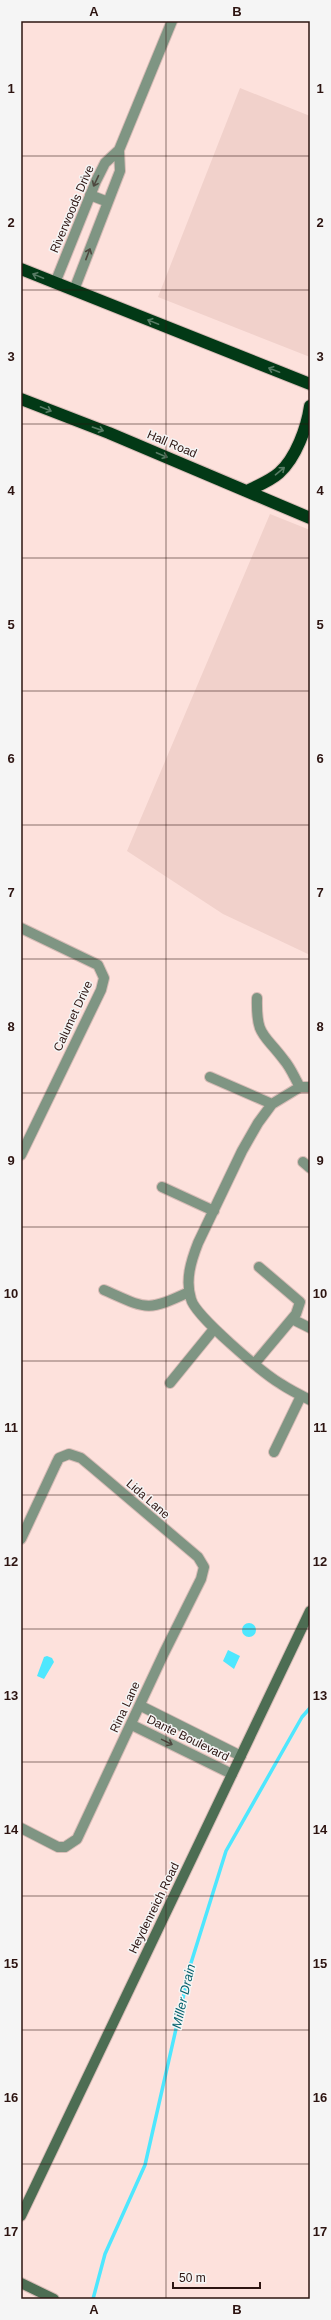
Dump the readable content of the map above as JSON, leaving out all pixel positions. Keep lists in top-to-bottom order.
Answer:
{
  "streets": {
    "highway": ["Hall Road"],
    "street": [
      "Riverwoods Drive",
      "Calumet Drive",
      "Lida Lane",
      "Rina Lane",
      "Dante Boulevard",
      "Heydenreich Road"
    ]
  },
  "crossings": [
    ["Lida Lane", "Rina Lane"],
    ["Rina Lane", "Dante Boulevard"],
    ["Dante Boulevard", "Heydenreich Road"]
  ],
  "one_way": ["Hall Road"],
  "water": ["Miller Drain"],
  "scale_bar": "50 m",
  "grid": {
    "columns": ["A", "B"],
    "rows": [
      "1",
      "2",
      "3",
      "4",
      "5",
      "6",
      "7",
      "8",
      "9",
      "10",
      "11",
      "12",
      "13",
      "14",
      "15",
      "16",
      "17"
    ]
  }
}
